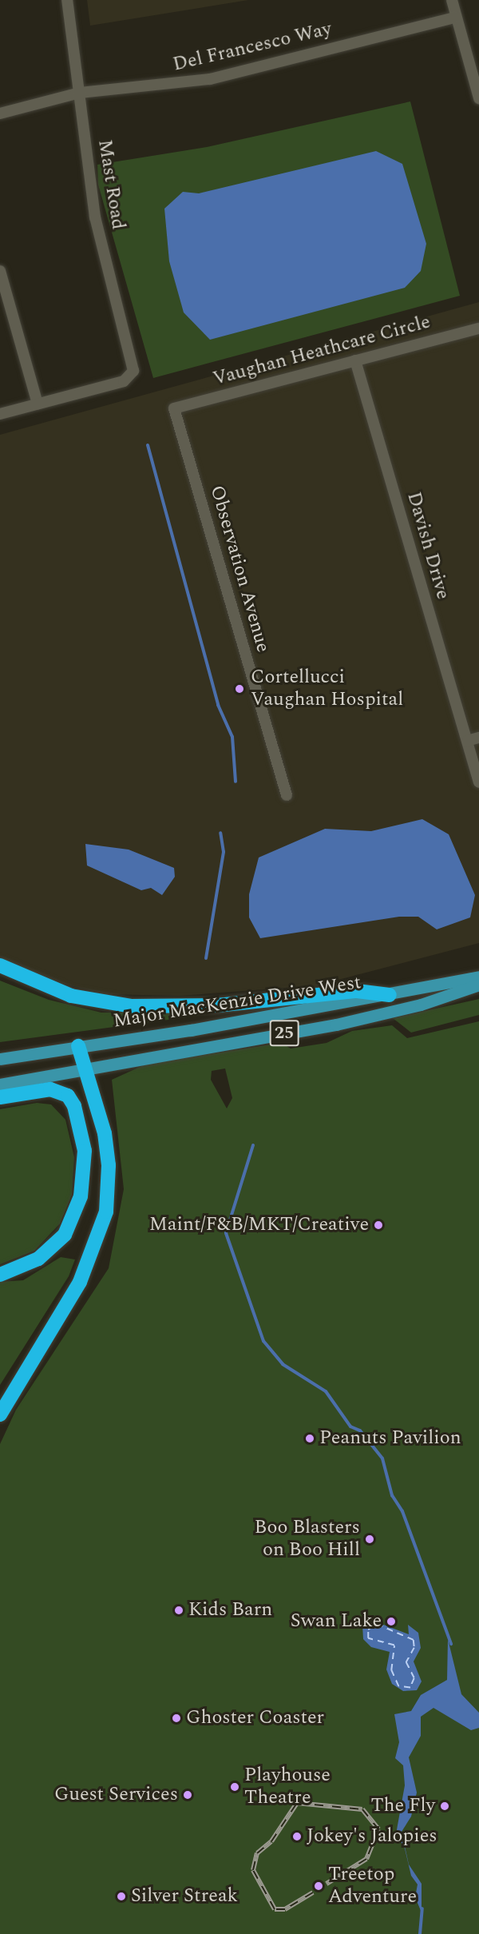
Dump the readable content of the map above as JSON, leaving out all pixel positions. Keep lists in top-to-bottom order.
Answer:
{
  "streets": {
    "main road": ["Major MacKenzie Drive West", "25"],
    "street": [
      "Del Francesco Way",
      "Mast Road",
      "Vaughan Heathcare Circle",
      "Davish Drive",
      "Observation Avenue"
    ]
  },
  "crossings": [
    ["Del Francesco Way", "Mast Road"],
    ["Vaughan Heathcare Circle", "Davish Drive"],
    ["Vaughan Heathcare Circle", "Observation Avenue"]
  ],
  "places": [
    "Cortellucci Vaughan Hospital",
    "Maint/F&B/MKT/Creative",
    "Peanuts Pavilion",
    "Boo Blasters on Boo Hill",
    "Kids Barn",
    "Swan Lake",
    "Ghoster Coaster",
    "Playhouse Theatre",
    "Guest Services",
    "The Fly",
    "Jokey's Jalopies",
    "Treetop Adventure",
    "Silver Streak"
  ]
}
